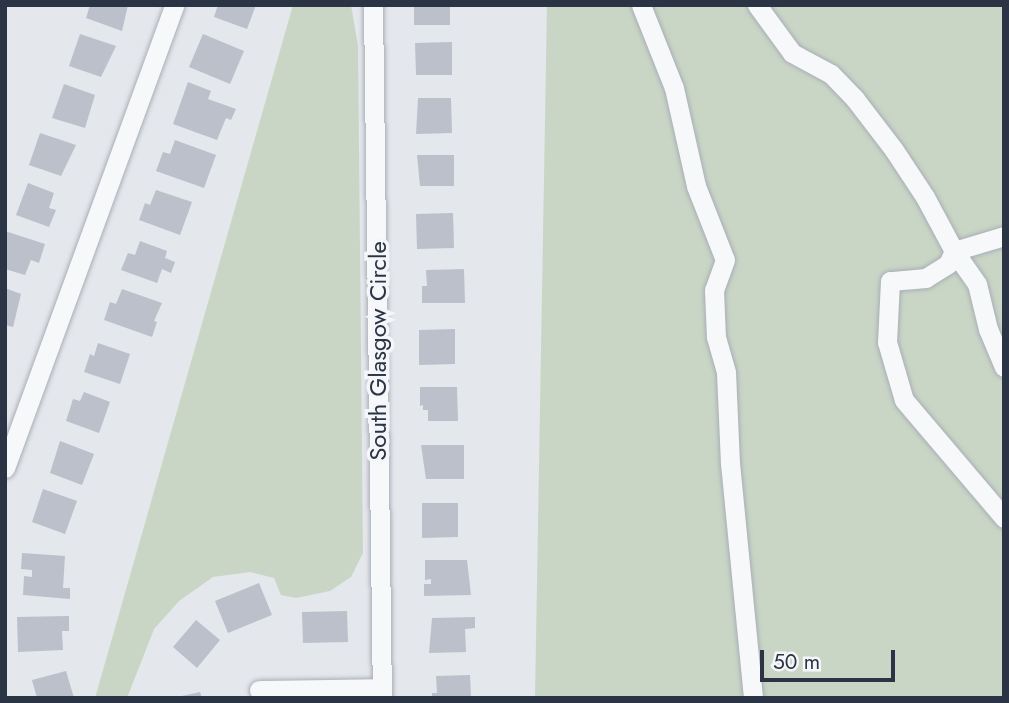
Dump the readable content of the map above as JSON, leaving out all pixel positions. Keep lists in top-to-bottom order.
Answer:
{
  "streets": {
    "street": ["South Glasgow Circle"]
  },
  "scale_bar": "50 m"
}
